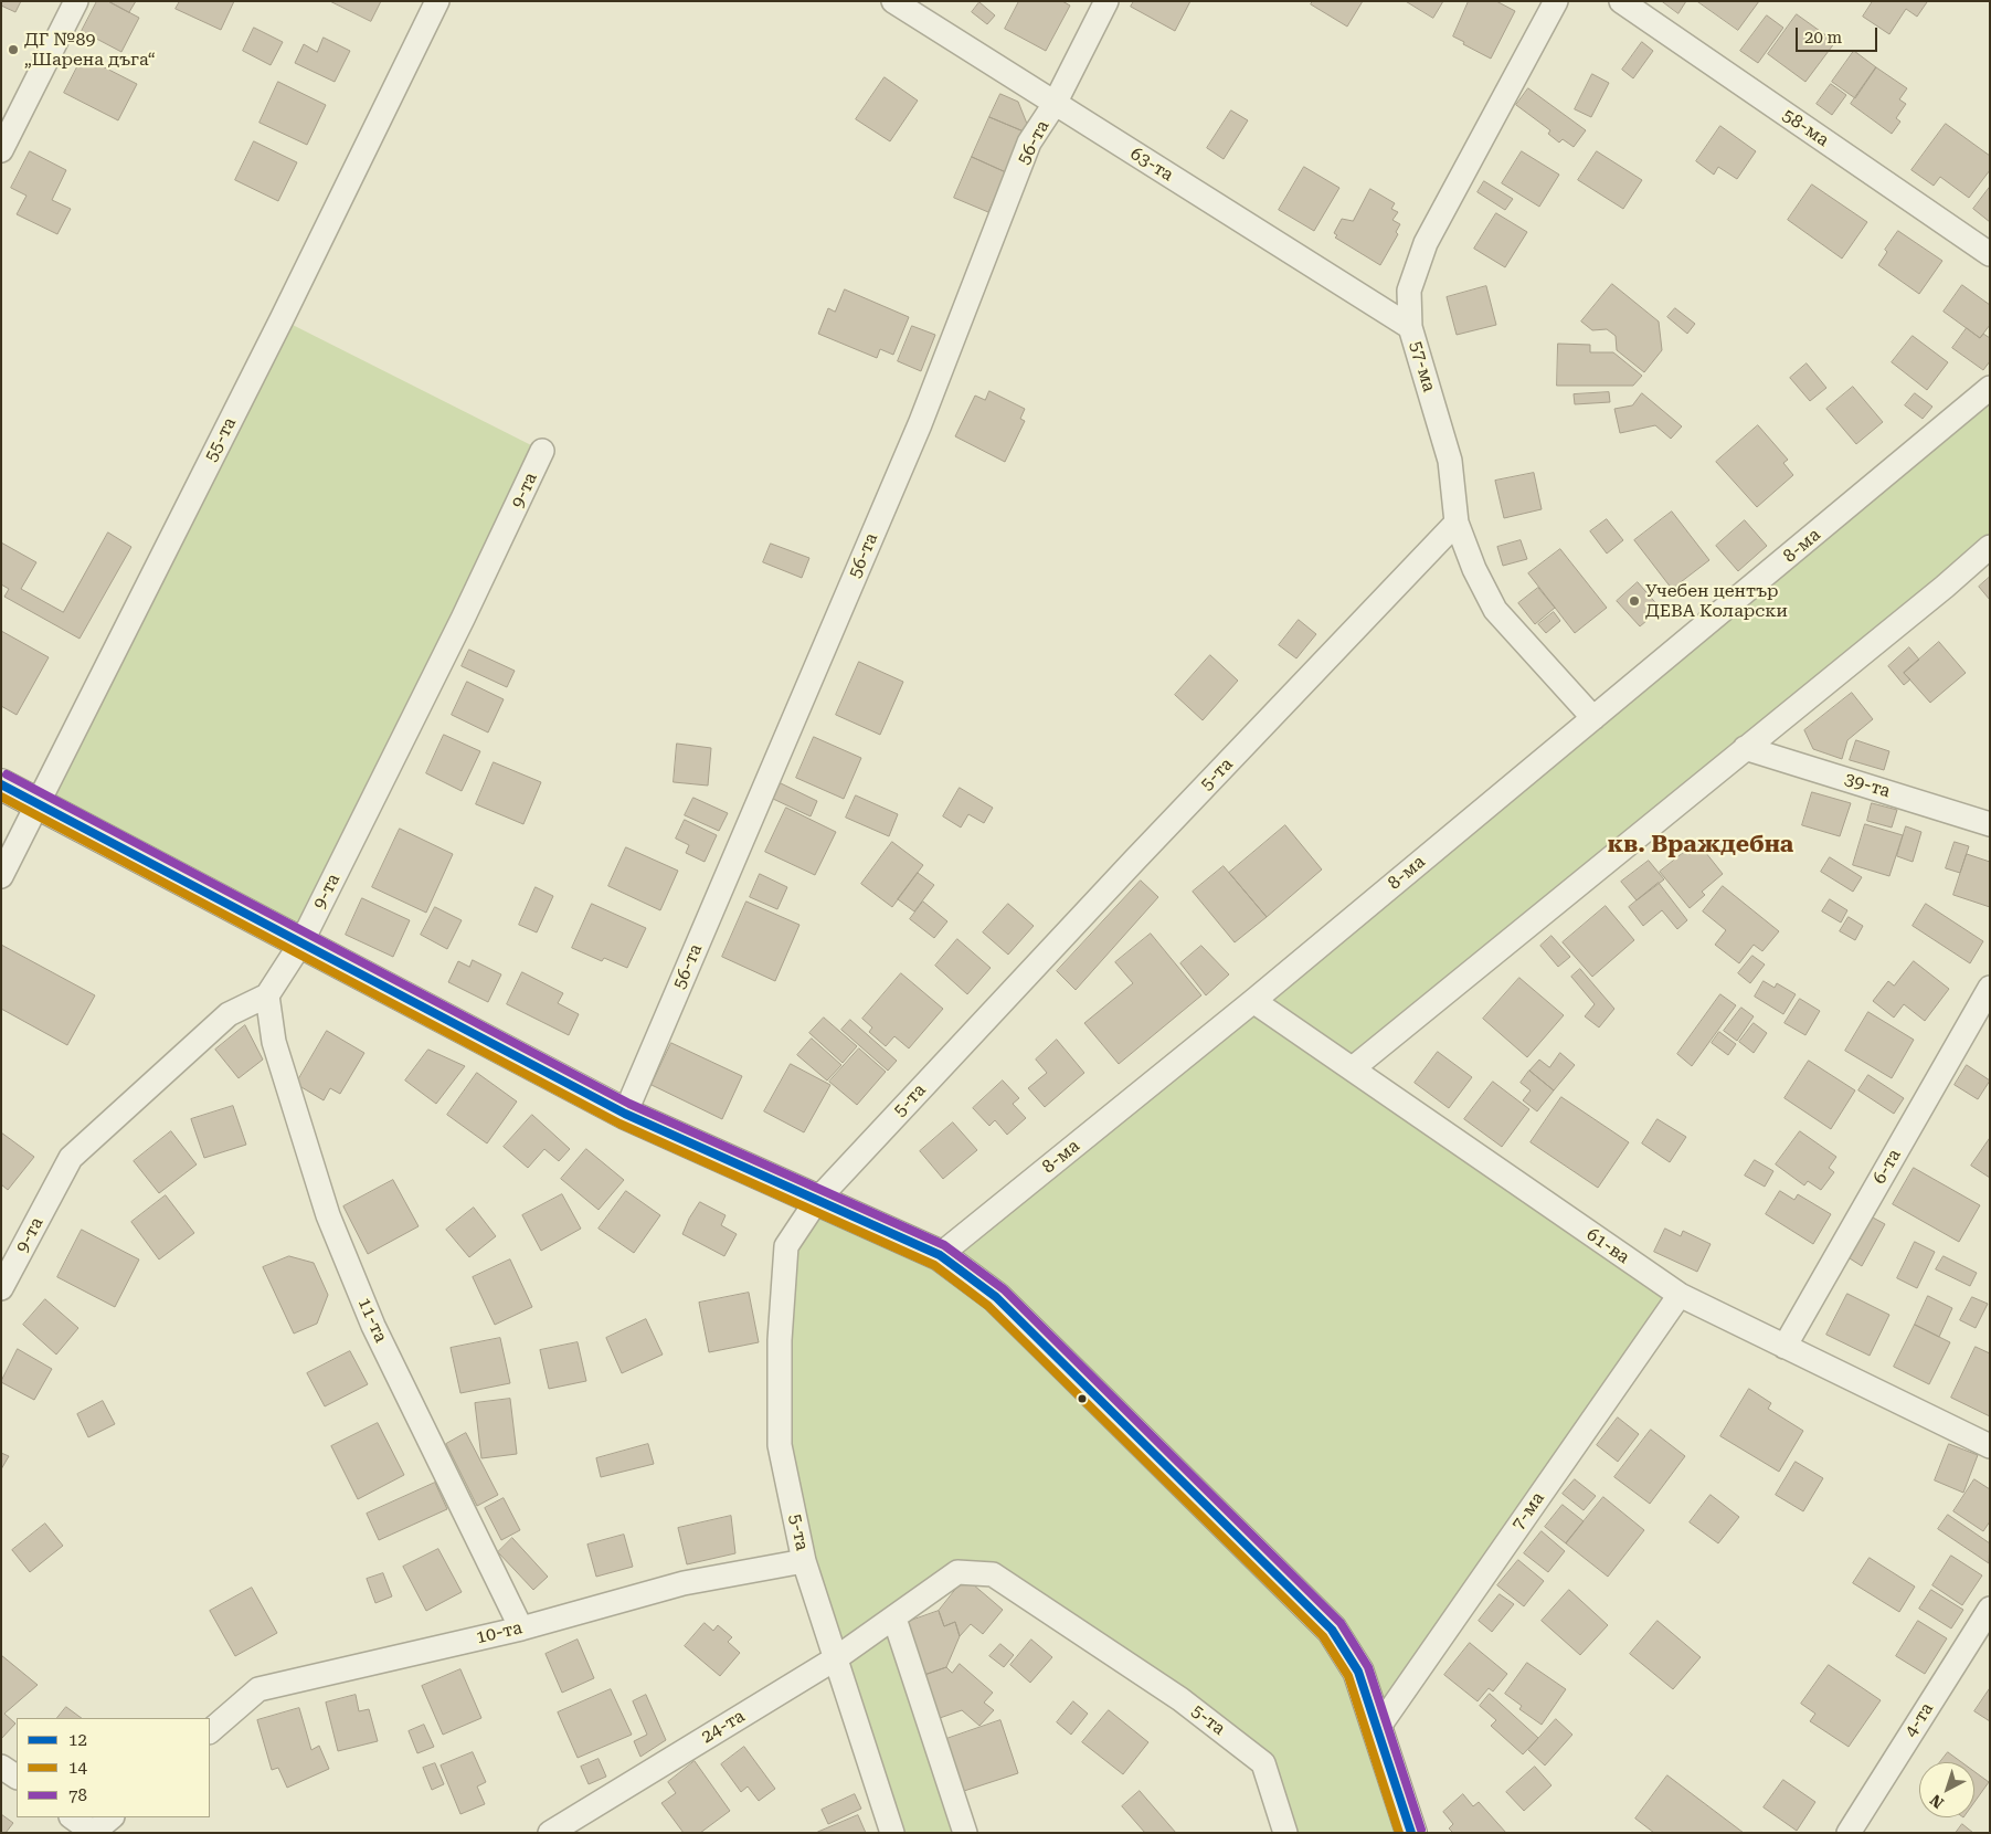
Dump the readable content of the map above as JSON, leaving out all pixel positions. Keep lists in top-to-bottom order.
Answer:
{
  "streets": {
    "street": [
      "58-ма",
      "56-та",
      "63-та",
      "57-ма",
      "55-та",
      "9-та",
      "8-ма",
      "5-та",
      "39-та",
      "6-та",
      "61-ва",
      "11-та",
      "7-ма",
      "10-та",
      "4-та",
      "24-та"
    ]
  },
  "crossings": [
    ["56-та", "63-та"],
    ["63-та", "57-ма"],
    ["57-ма", "8-ма"],
    ["57-ма", "5-та"],
    ["9-та", "11-та"],
    ["8-ма", "61-ва"],
    ["5-та", "10-та"],
    ["5-та", "24-та"],
    ["6-та", "61-ва"],
    ["61-ва", "7-ма"],
    ["11-та", "10-та"]
  ],
  "districts": ["кв. Враждебна"],
  "places": ["ДГ №89 „Шарена дъга“", "Учебен център ДЕВА Коларски"],
  "lines": ["transit line 78", "transit line 12", "transit line 14"],
  "legend": ["12", "14", "78"],
  "scale_bar": "20 m",
  "north": "bottom left"
}
